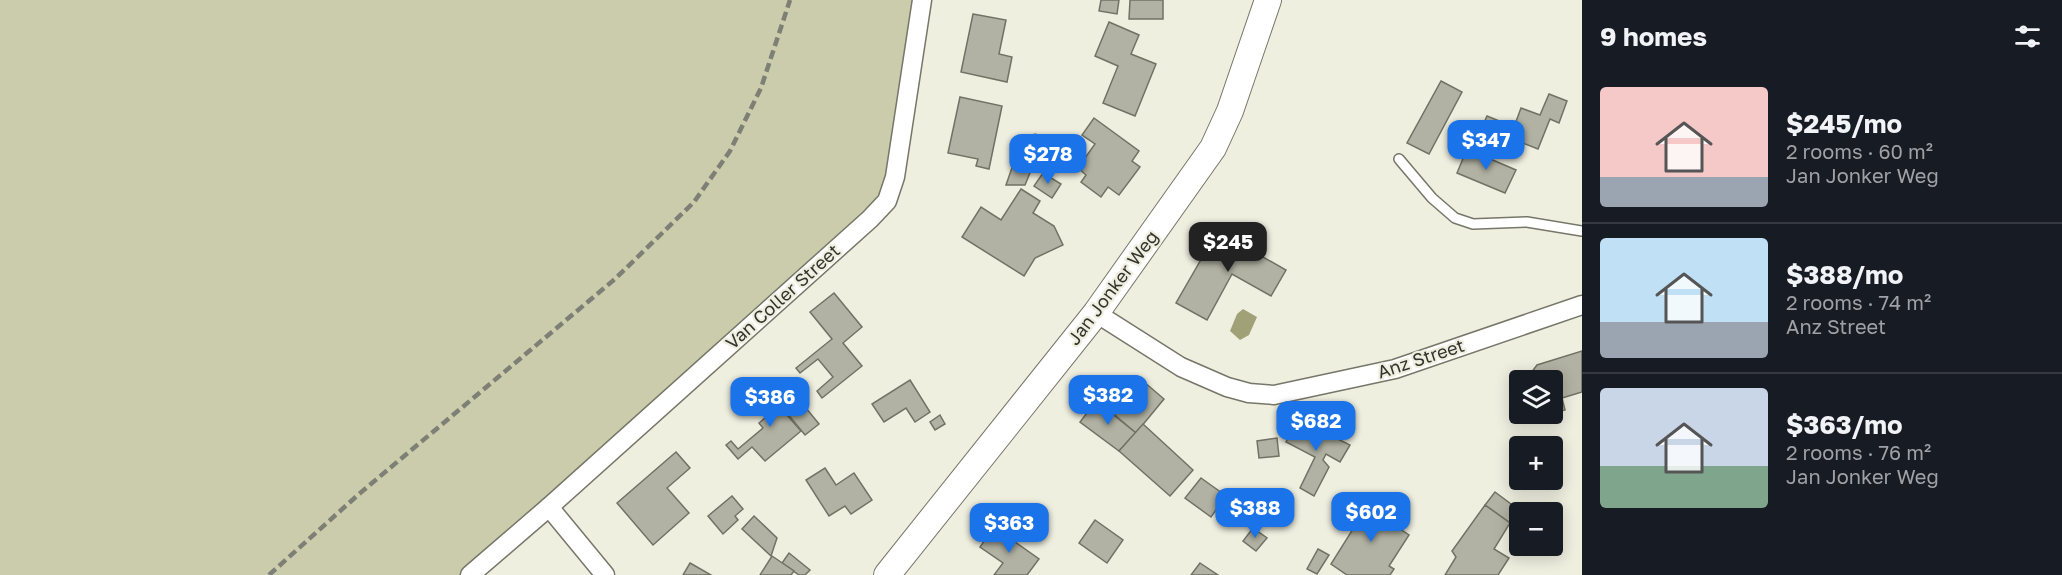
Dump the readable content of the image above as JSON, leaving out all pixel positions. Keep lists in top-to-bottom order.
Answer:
{
  "streets": {
    "main road": ["Jan Jonker Weg"],
    "street": ["Van Coller Street", "Anz Street"]
  },
  "crossings": [
    ["Jan Jonker Weg", "Anz Street"]
  ],
  "page": {
    "heading": "9 homes",
    "list": [
      {
        "name": "$245/mo",
        "note": "2 rooms · 60 m² · Jan Jonker Weg"
      },
      {
        "name": "$388/mo",
        "note": "2 rooms · 74 m² · Anz Street"
      },
      {
        "name": "$363/mo",
        "note": "2 rooms · 76 m² · Jan Jonker Weg"
      }
    ],
    "price": [
      "$347",
      "$278",
      "$245",
      "$382",
      "$386",
      "$682",
      "$388",
      "$602",
      "$363"
    ],
    "map_buttons": ["+", "−"]
  }
}
